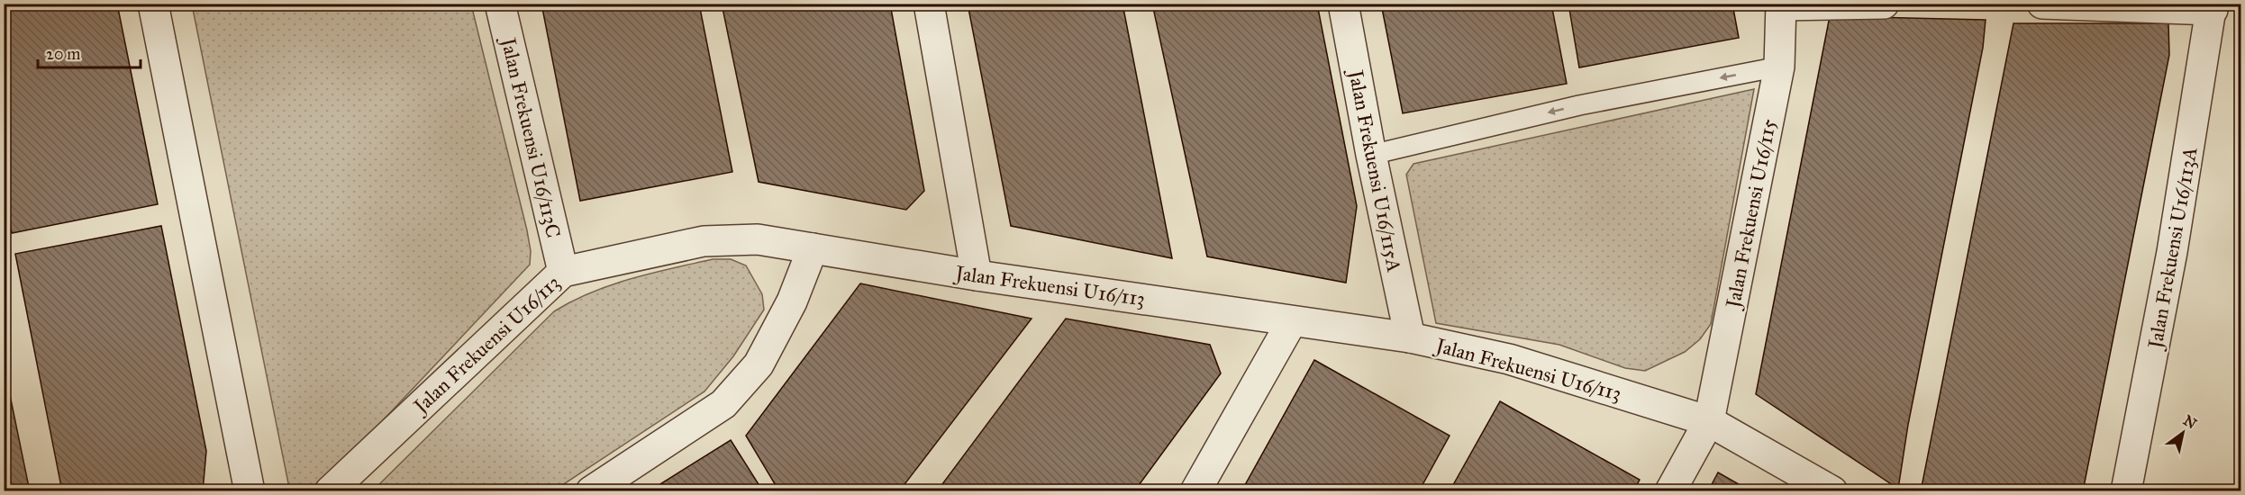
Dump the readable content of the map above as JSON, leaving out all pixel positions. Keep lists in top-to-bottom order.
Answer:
{
  "streets": {
    "street": [
      "Jalan Frekuensi U16/113C",
      "Jalan Frekuensi U16/115A",
      "Jalan Frekuensi U16/115",
      "Jalan Frekuensi U16/113A",
      "Jalan Frekuensi U16/113"
    ]
  },
  "crossings": [
    ["Jalan Frekuensi U16/113C", "Jalan Frekuensi U16/113"],
    ["Jalan Frekuensi U16/115A", "Jalan Frekuensi U16/113"],
    ["Jalan Frekuensi U16/115", "Jalan Frekuensi U16/113"]
  ],
  "scale_bar": "20 m",
  "north": "top right"
}
